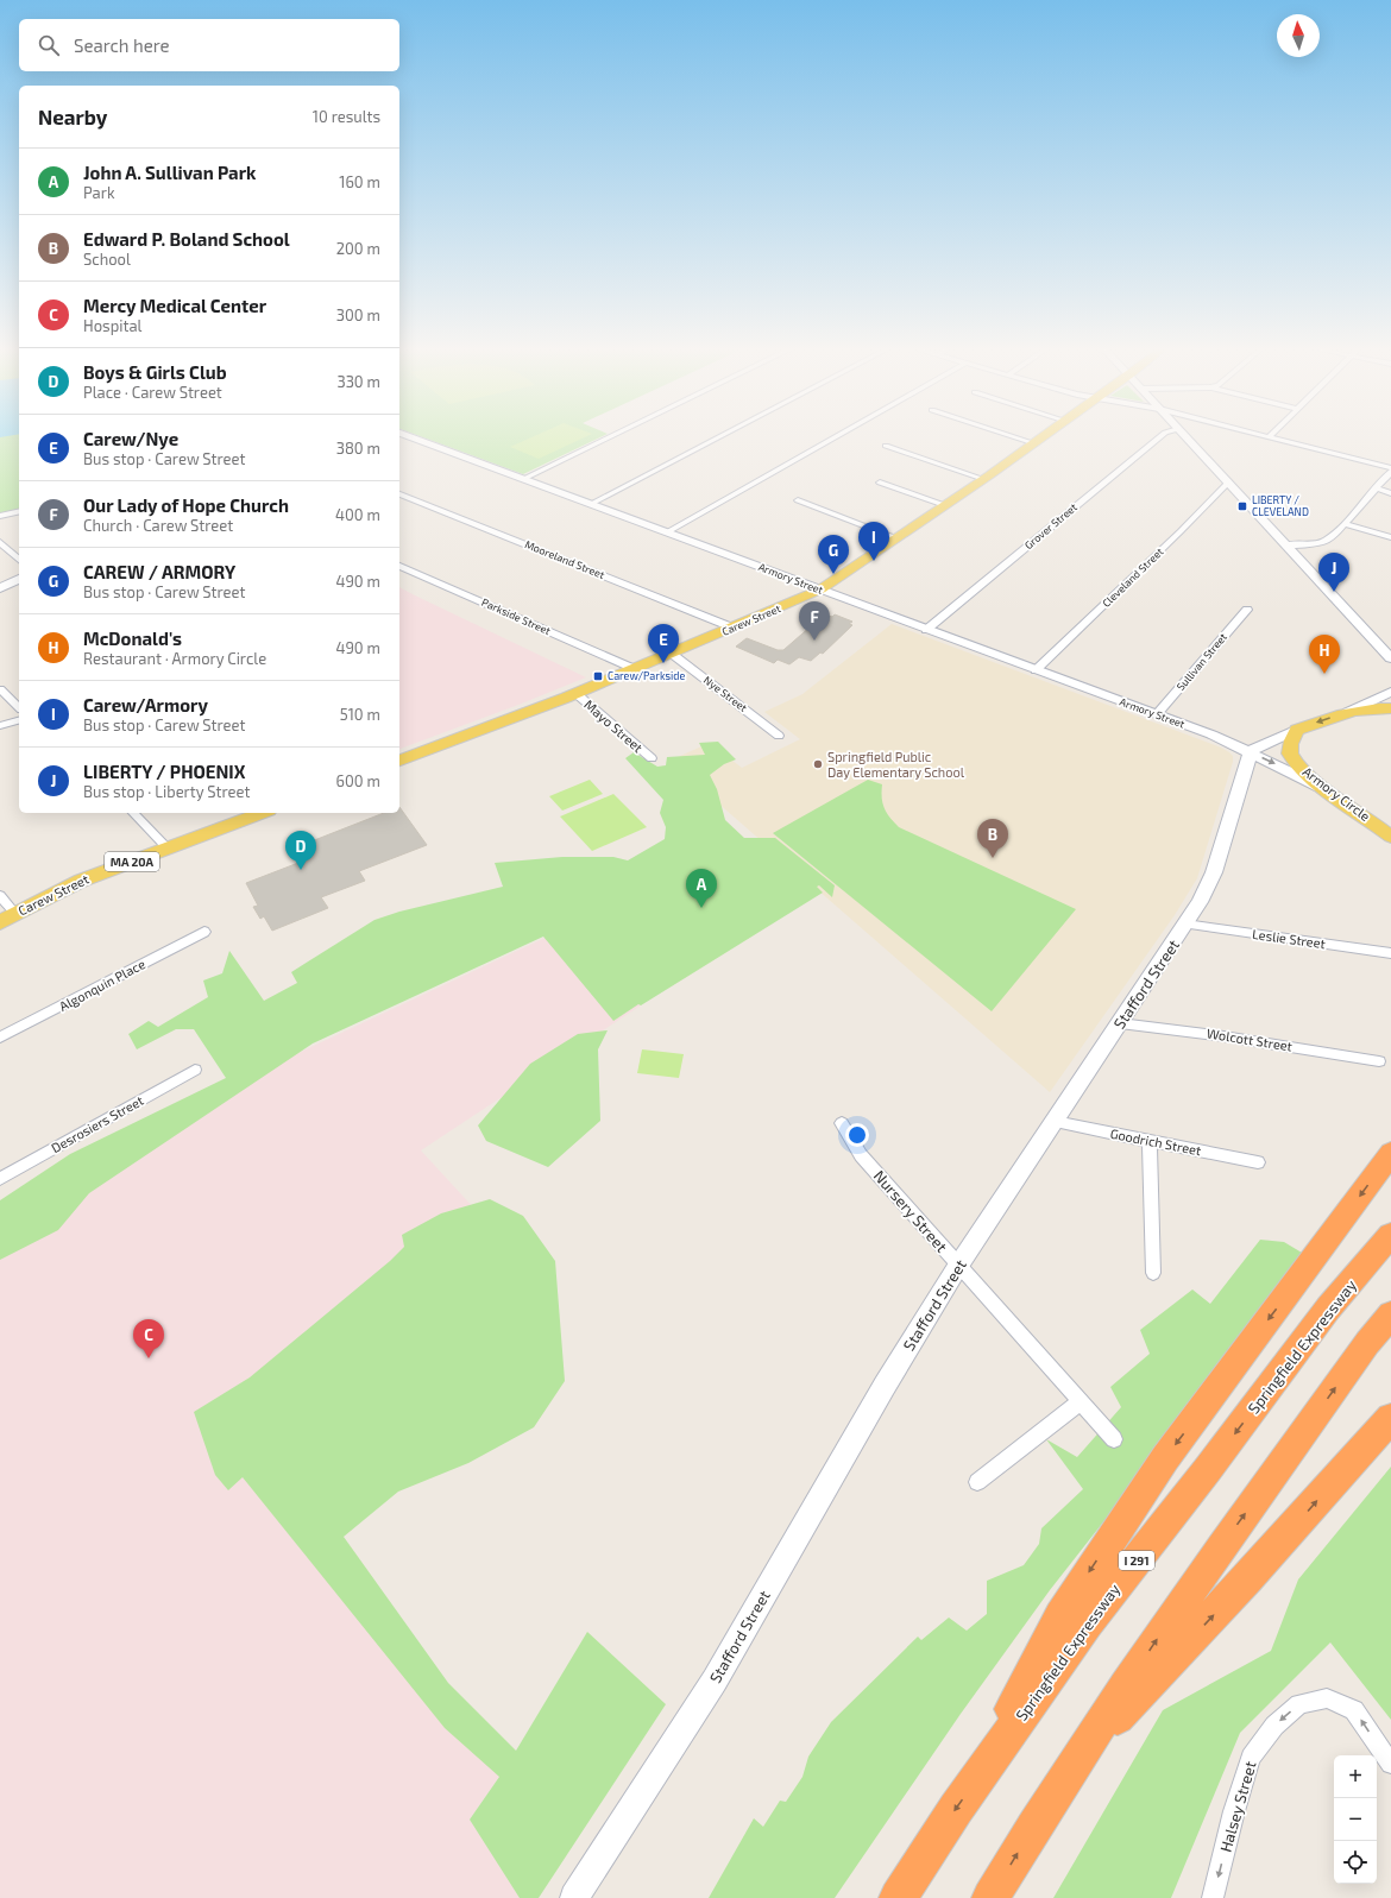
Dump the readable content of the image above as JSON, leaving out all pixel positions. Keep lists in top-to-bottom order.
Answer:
{
  "streets": {
    "highway": ["Springfield Expressway", "I 291"],
    "main road": [
      "Armory Street",
      "Carew Street",
      "Armory Circle",
      "MA 20A",
      "Stafford Street"
    ],
    "street": [
      "Grover Street",
      "Mooreland Street",
      "Cleveland Street",
      "Parkside Street",
      "Sullivan Street",
      "Nye Street",
      "Mayo Street",
      "Leslie Street",
      "Algonquin Place",
      "Wolcott Street",
      "Desrosiers Street",
      "Goodrich Street",
      "Nursery Street",
      "Halsey Street"
    ]
  },
  "crossings": [
    ["Grover Street", "Armory Street"],
    ["Mooreland Street", "Carew Street"],
    ["Cleveland Street", "Armory Street"],
    ["Armory Street", "Carew Street"],
    ["Armory Street", "Sullivan Street"],
    ["Armory Street", "Armory Circle"],
    ["Armory Street", "Stafford Street"],
    ["Parkside Street", "Carew Street"],
    ["Carew Street", "Nye Street"],
    ["Carew Street", "Mayo Street"],
    ["Leslie Street", "Stafford Street"],
    ["Stafford Street", "Wolcott Street"],
    ["Stafford Street", "Goodrich Street"],
    ["Stafford Street", "Nursery Street"]
  ],
  "places": {
    "transit": ["LIBERTY / CLEVELAND", "Carew/Parkside"],
    "other": ["Springfield Public Day Elementary School"]
  },
  "north": "top",
  "page": {
    "search": "Search here",
    "heading": ["Nearby", "10 results"],
    "list": [
      {
        "mark": "A",
        "name": "John A. Sullivan Park",
        "note": "Park",
        "value": "160 m"
      },
      {
        "mark": "B",
        "name": "Edward P. Boland School",
        "note": "School",
        "value": "200 m"
      },
      {
        "mark": "C",
        "name": "Mercy Medical Center",
        "note": "Hospital",
        "value": "300 m"
      },
      {
        "mark": "D",
        "name": "Boys & Girls Club",
        "note": "Place · Carew Street",
        "value": "330 m"
      },
      {
        "mark": "E",
        "name": "Carew/Nye",
        "note": "Bus stop · Carew Street",
        "value": "380 m"
      },
      {
        "mark": "F",
        "name": "Our Lady of Hope Church",
        "note": "Church · Carew Street",
        "value": "400 m"
      },
      {
        "mark": "G",
        "name": "CAREW / ARMORY",
        "note": "Bus stop · Carew Street",
        "value": "490 m"
      },
      {
        "mark": "H",
        "name": "McDonald's",
        "note": "Restaurant · Armory Circle",
        "value": "490 m"
      },
      {
        "mark": "I",
        "name": "Carew/Armory",
        "note": "Bus stop · Carew Street",
        "value": "510 m"
      },
      {
        "mark": "J",
        "name": "LIBERTY / PHOENIX",
        "note": "Bus stop · Liberty Street",
        "value": "600 m"
      }
    ],
    "pins": [
      "I",
      "G",
      "J",
      "F",
      "E",
      "H",
      "B",
      "D",
      "A",
      "C"
    ],
    "map_buttons": ["+", "−"]
  }
}
